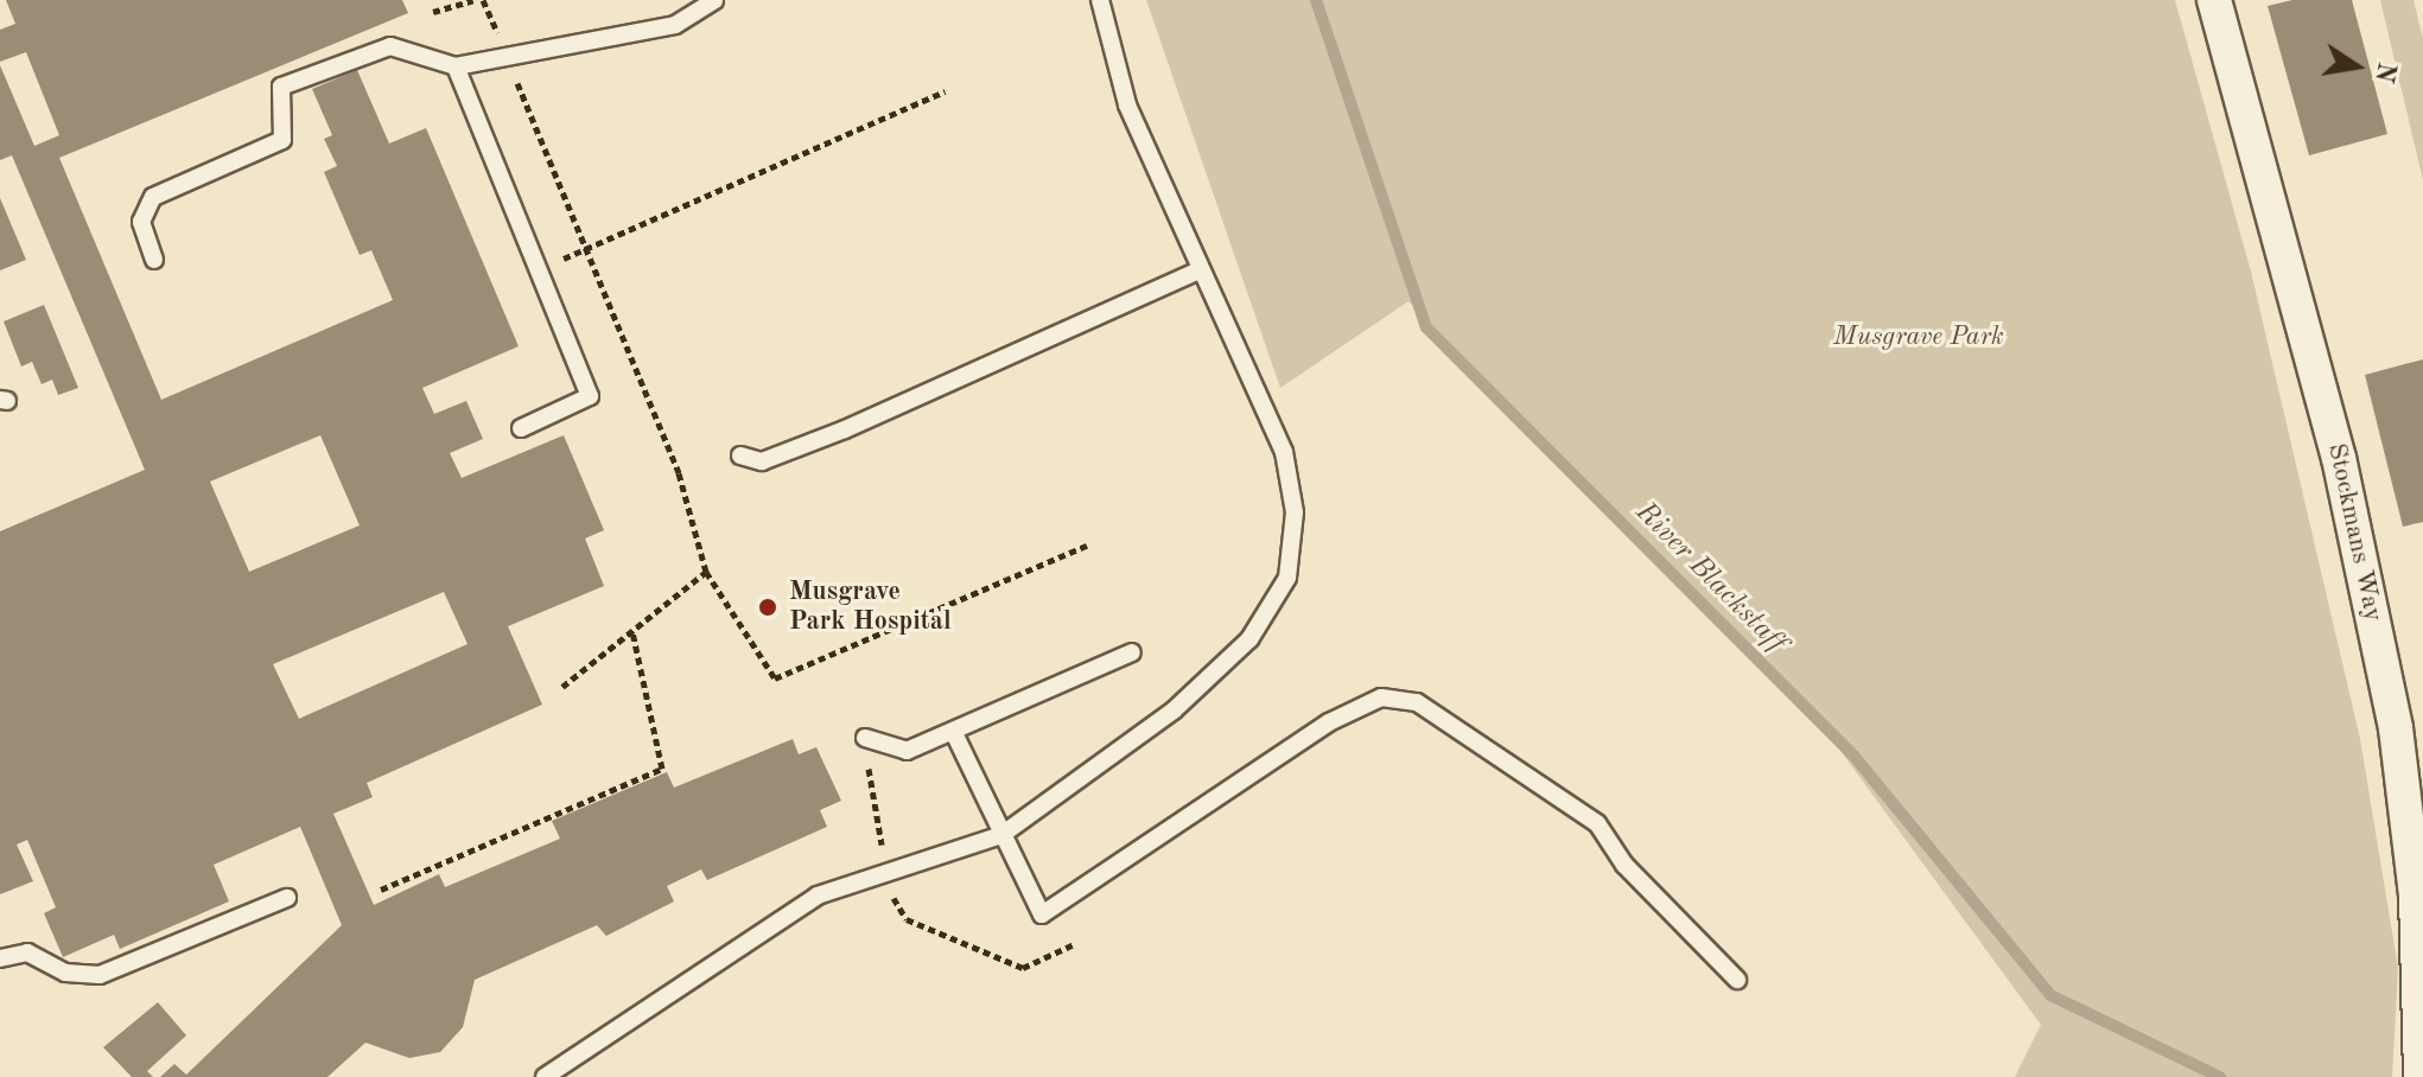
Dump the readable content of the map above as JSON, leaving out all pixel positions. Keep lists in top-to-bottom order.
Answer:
{
  "streets": {
    "street": ["Stockmans Way"]
  },
  "water": ["River Blackstaff"],
  "parks": ["Musgrave Park"],
  "places": ["Musgrave Park Hospital"],
  "north": "right"
}
